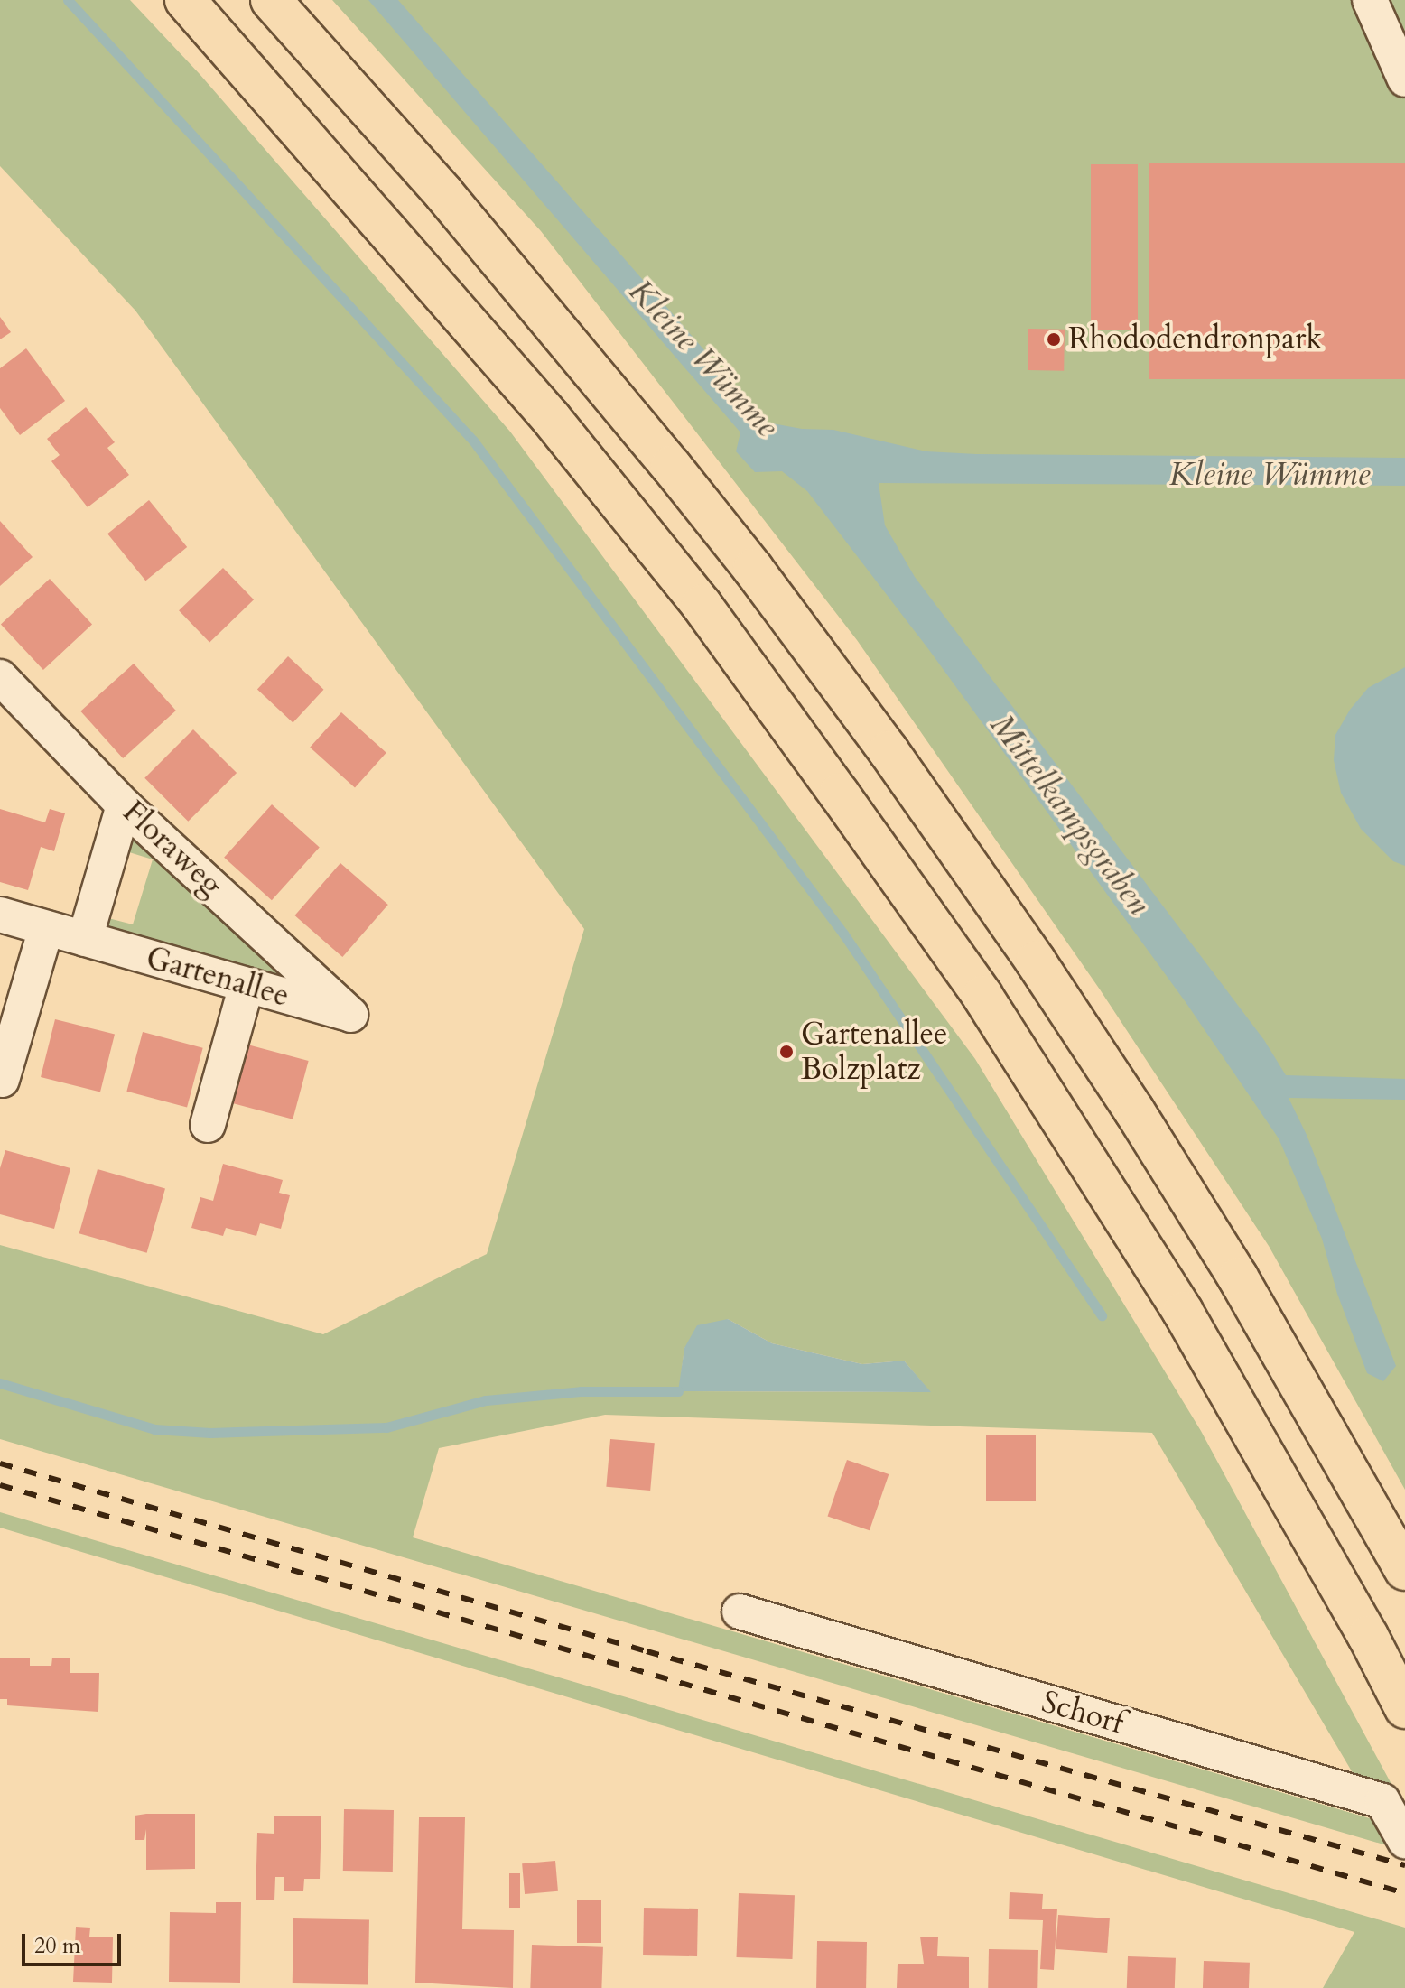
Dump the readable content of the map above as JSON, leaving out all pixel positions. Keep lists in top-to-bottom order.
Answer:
{
  "streets": {
    "street": ["Floraweg", "Gartenallee", "Schorf"]
  },
  "crossings": [
    ["Floraweg", "Gartenallee"]
  ],
  "water": ["Kleine Wümme", "Mittelkampsgraben"],
  "places": ["Rhododendronpark", "Gartenallee Bolzplatz"],
  "scale_bar": "20 m"
}
